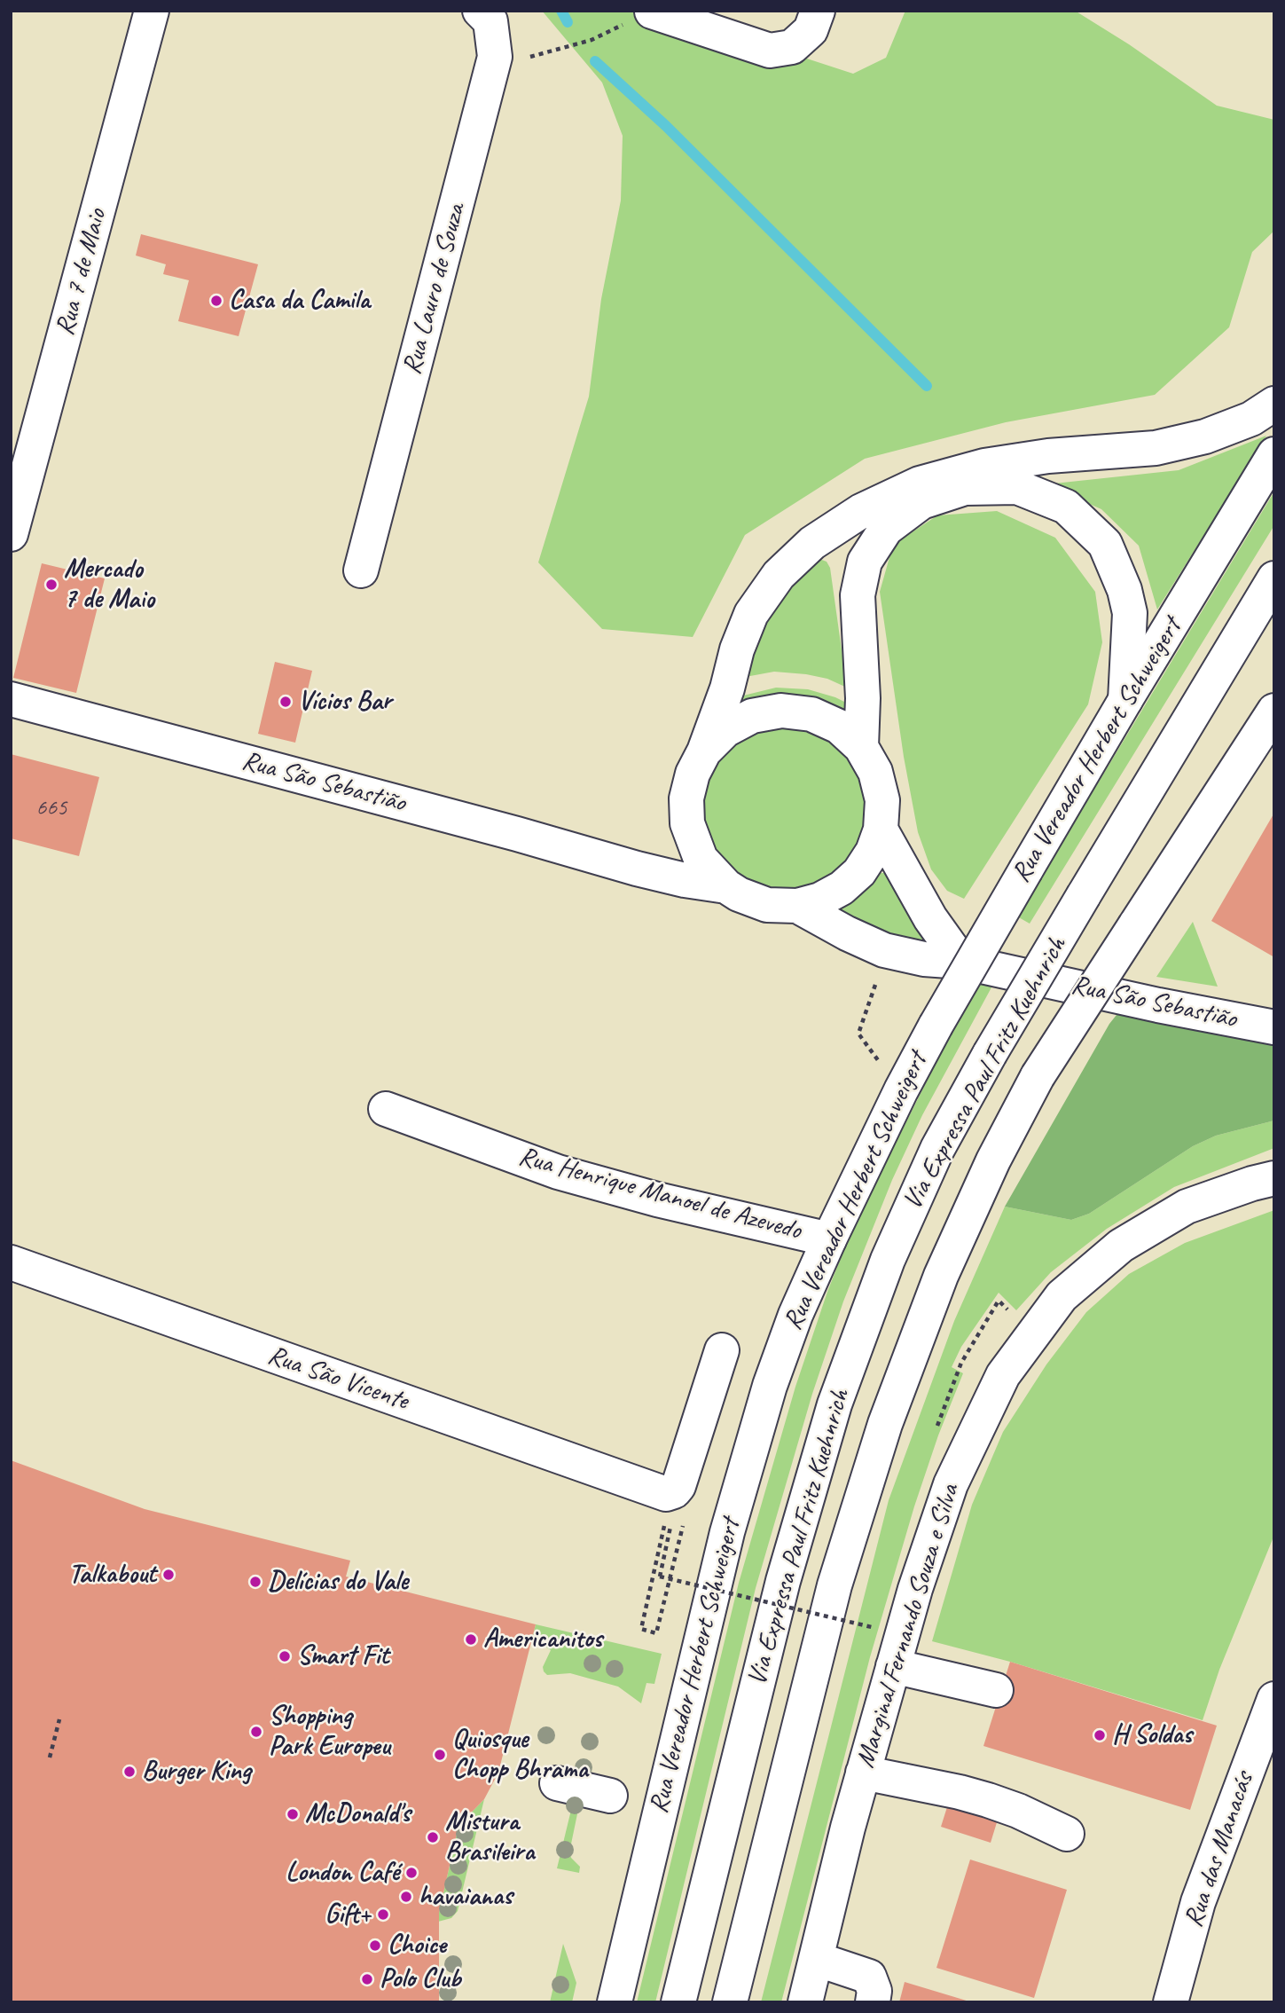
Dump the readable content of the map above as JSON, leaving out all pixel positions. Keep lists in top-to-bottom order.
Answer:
{
  "streets": {
    "street": [
      "Rua 7 de Maio",
      "Rua Lauro de Souza",
      "Rua Vereador Herbert Schweigert",
      "Rua São Sebastião",
      "Via Expressa Paul Fritz Kuehnrich",
      "Rua Henrique Manoel de Azevedo",
      "Rua São Vicente",
      "Marginal Fernando Souza e Silva",
      "Rua das Manacás"
    ]
  },
  "crossings": [
    ["Rua Vereador Herbert Schweigert", "Rua Henrique Manoel de Azevedo"]
  ],
  "places": [
    "Casa da Camila",
    "Mercado 7 de Maio",
    "Vícios Bar",
    "Talkabout",
    "Delícias do Vale",
    "Americanitos",
    "Smart Fit",
    "Shopping Park Europeu",
    "H Soldas",
    "Quiosque Chopp Bhrama",
    "Burger King",
    "McDonald's",
    "Mistura Brasileira",
    "London Café",
    "havaianas",
    "Gift+",
    "Choice",
    "Polo Club"
  ],
  "house_numbers": ["665"]
}
